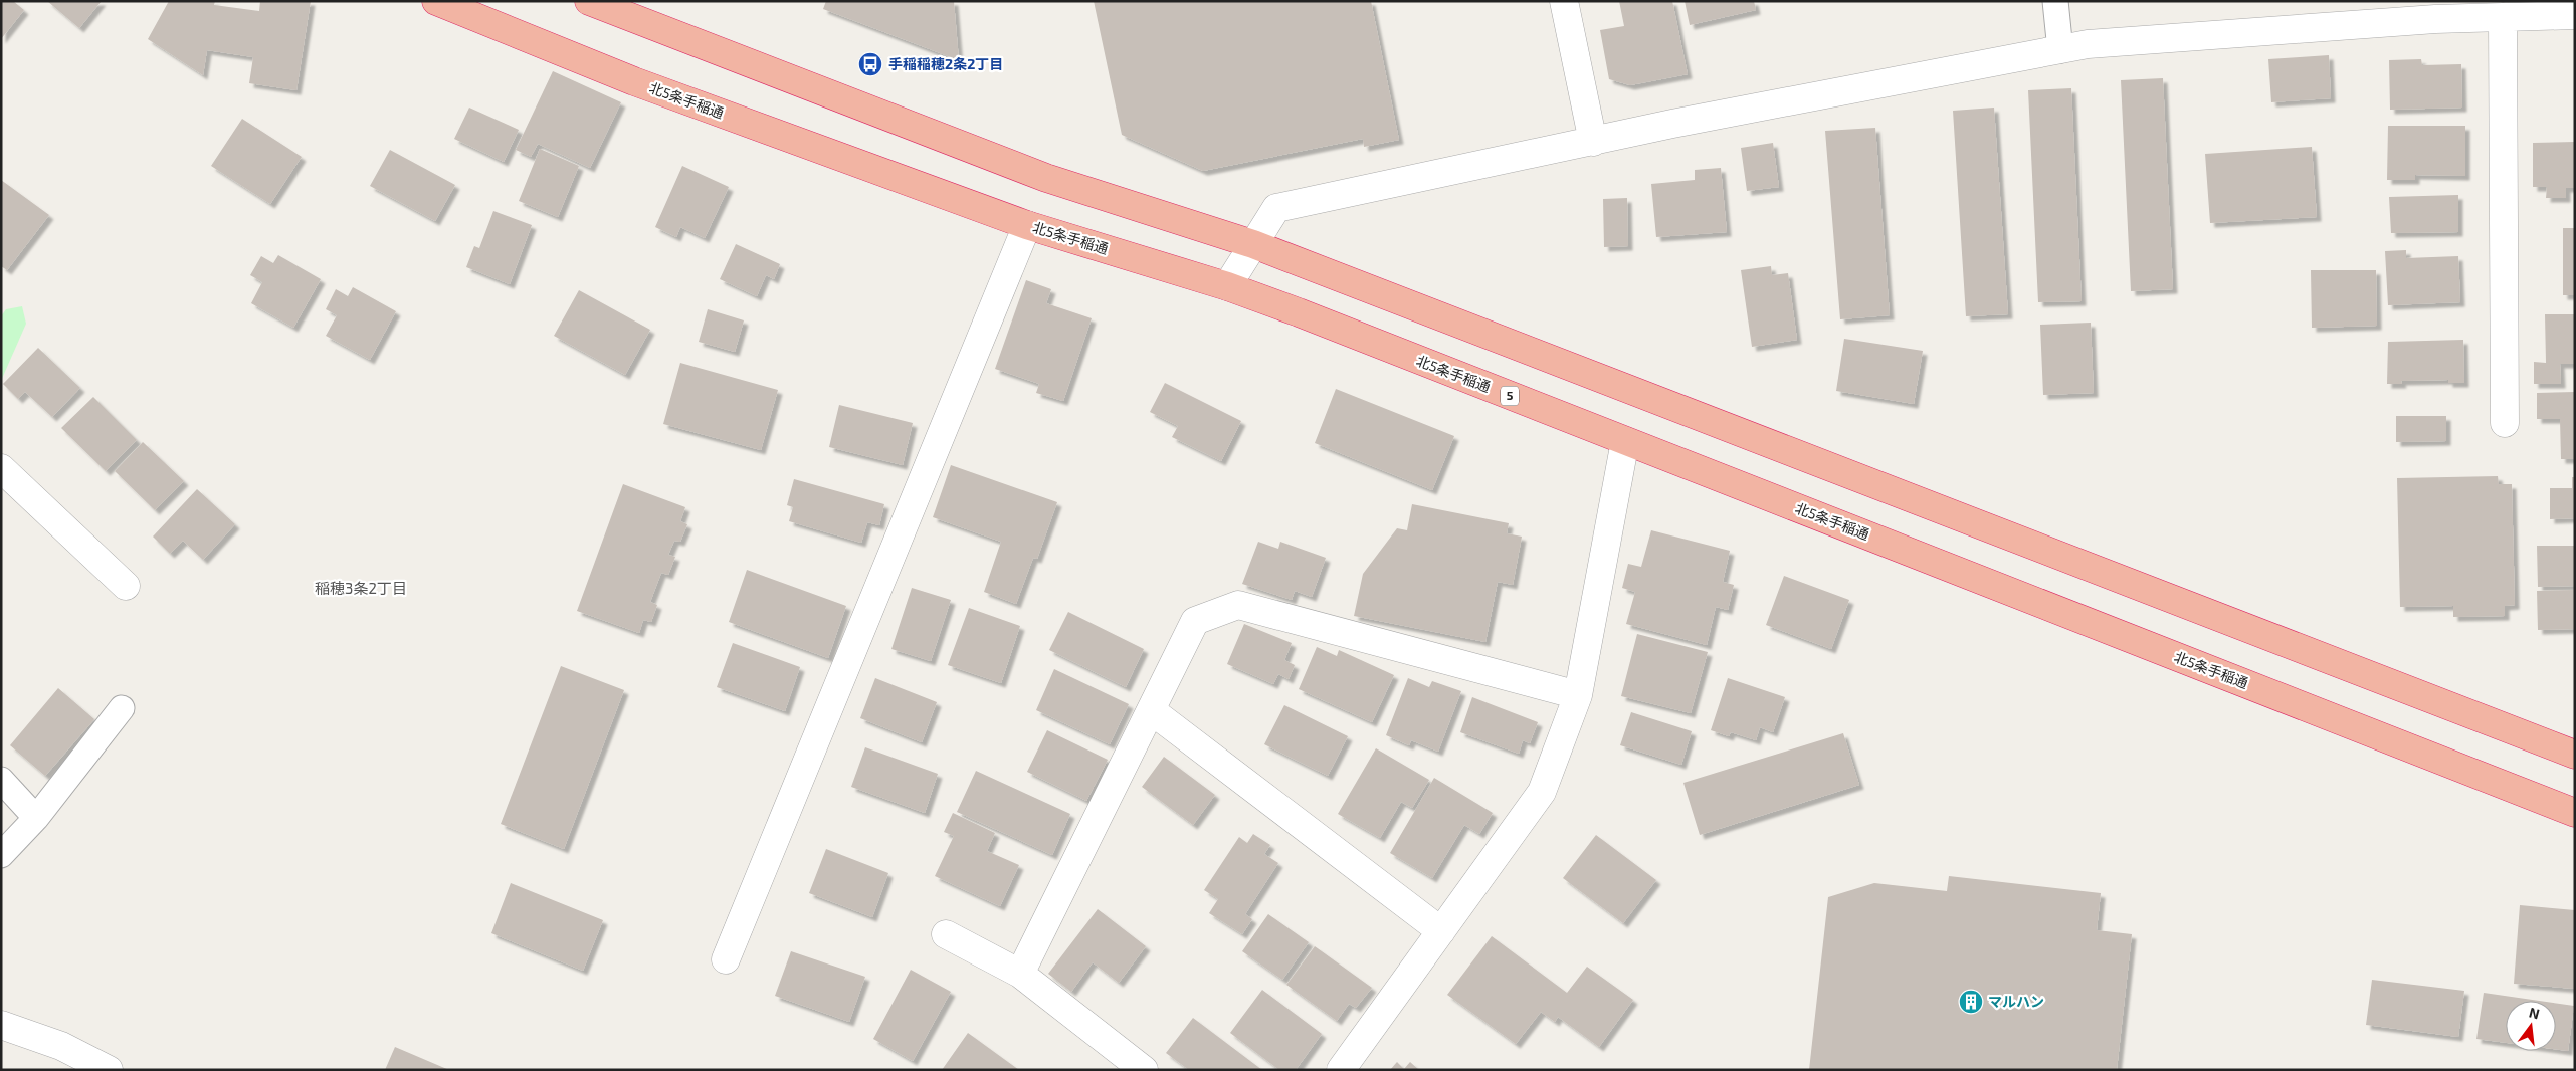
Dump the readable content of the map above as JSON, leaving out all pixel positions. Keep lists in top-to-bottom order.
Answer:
{
  "streets": {
    "highway": ["北5条手稲通", "5"]
  },
  "districts": ["稲穂3条2丁目"],
  "places": {
    "bus stop": ["手稲稲穂2条2丁目"],
    "building": ["マルハン"]
  },
  "north": "top"
}
